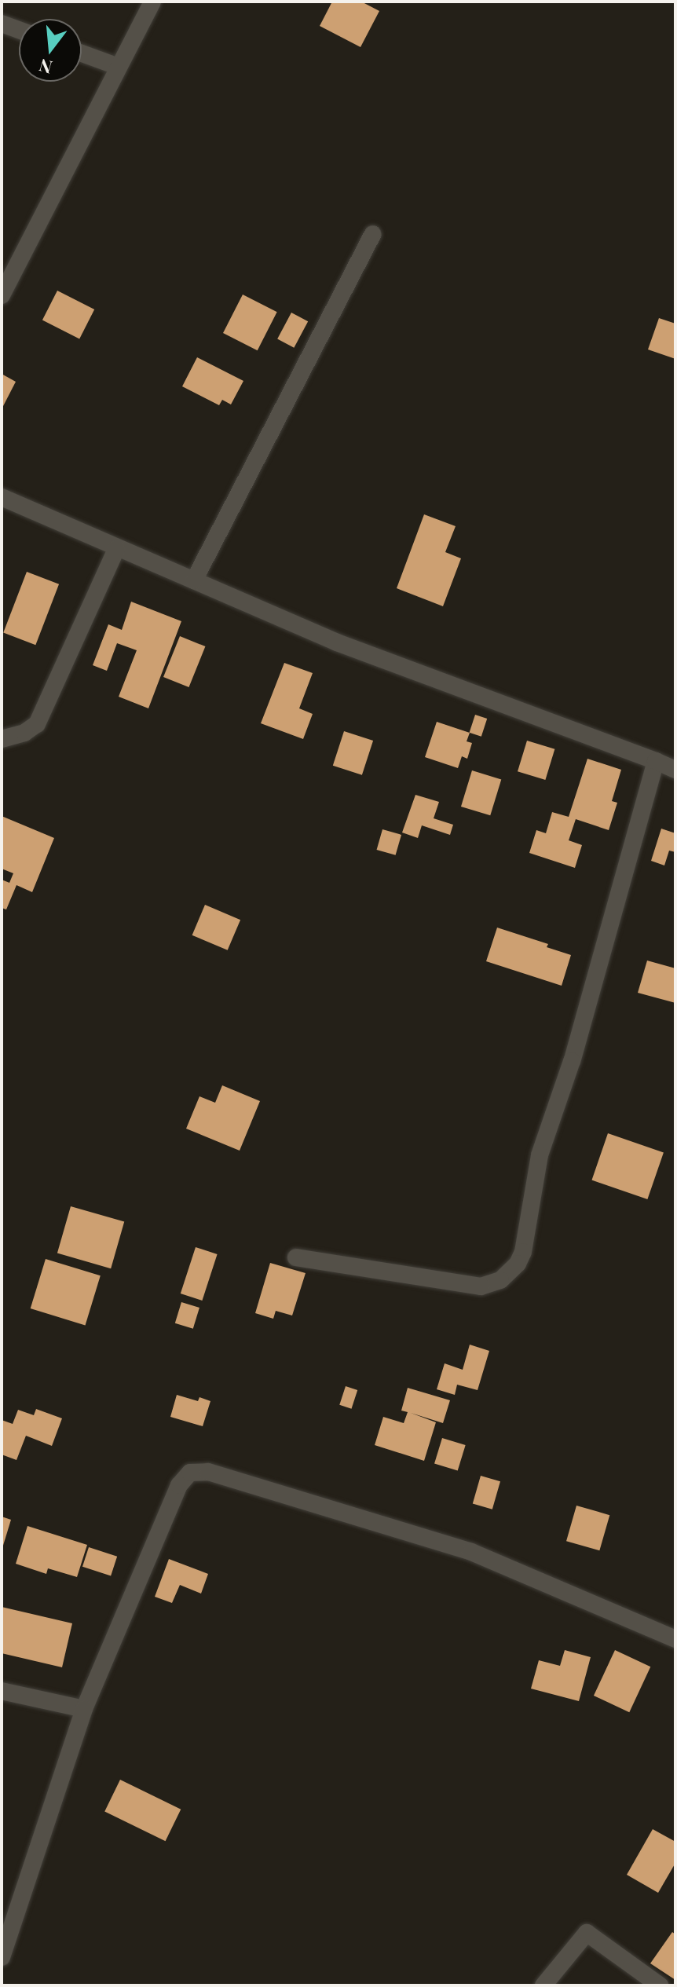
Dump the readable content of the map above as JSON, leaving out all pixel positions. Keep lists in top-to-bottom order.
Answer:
{
  "north": "bottom"
}
